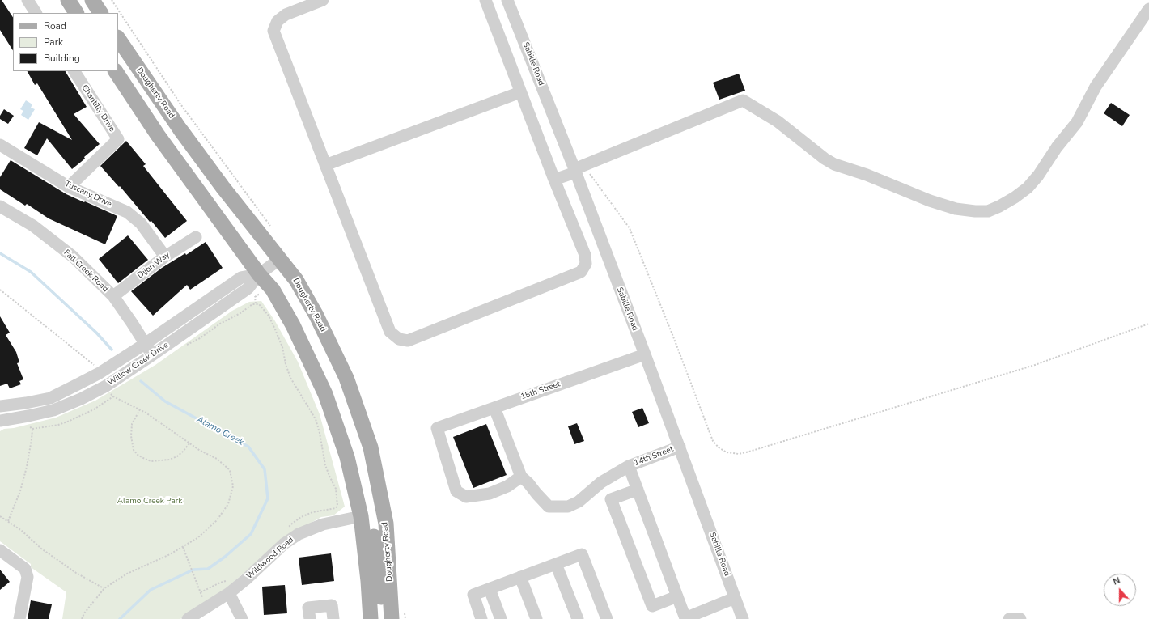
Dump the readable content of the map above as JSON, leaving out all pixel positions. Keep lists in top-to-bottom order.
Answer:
{
  "streets": {
    "main road": ["Dougherty Road"],
    "street": [
      "Sabille Road",
      "Chantilly Drive",
      "Tuscany Drive",
      "Dijon Way",
      "Fall Creek Road",
      "Willow Creek Drive",
      "15th Street",
      "14th Street",
      "Wildwood Road"
    ]
  },
  "crossings": [
    ["Sabille Road", "15th Street"],
    ["Sabille Road", "14th Street"],
    ["Dougherty Road", "Willow Creek Drive"],
    ["Chantilly Drive", "Tuscany Drive"],
    ["Tuscany Drive", "Dijon Way"],
    ["Dijon Way", "Fall Creek Road"],
    ["Fall Creek Road", "Willow Creek Drive"],
    ["15th Street", "14th Street"]
  ],
  "water": ["Alamo Creek"],
  "parks": ["Alamo Creek Park"],
  "legend": ["Road", "Park", "Building"],
  "north": "top"
}
